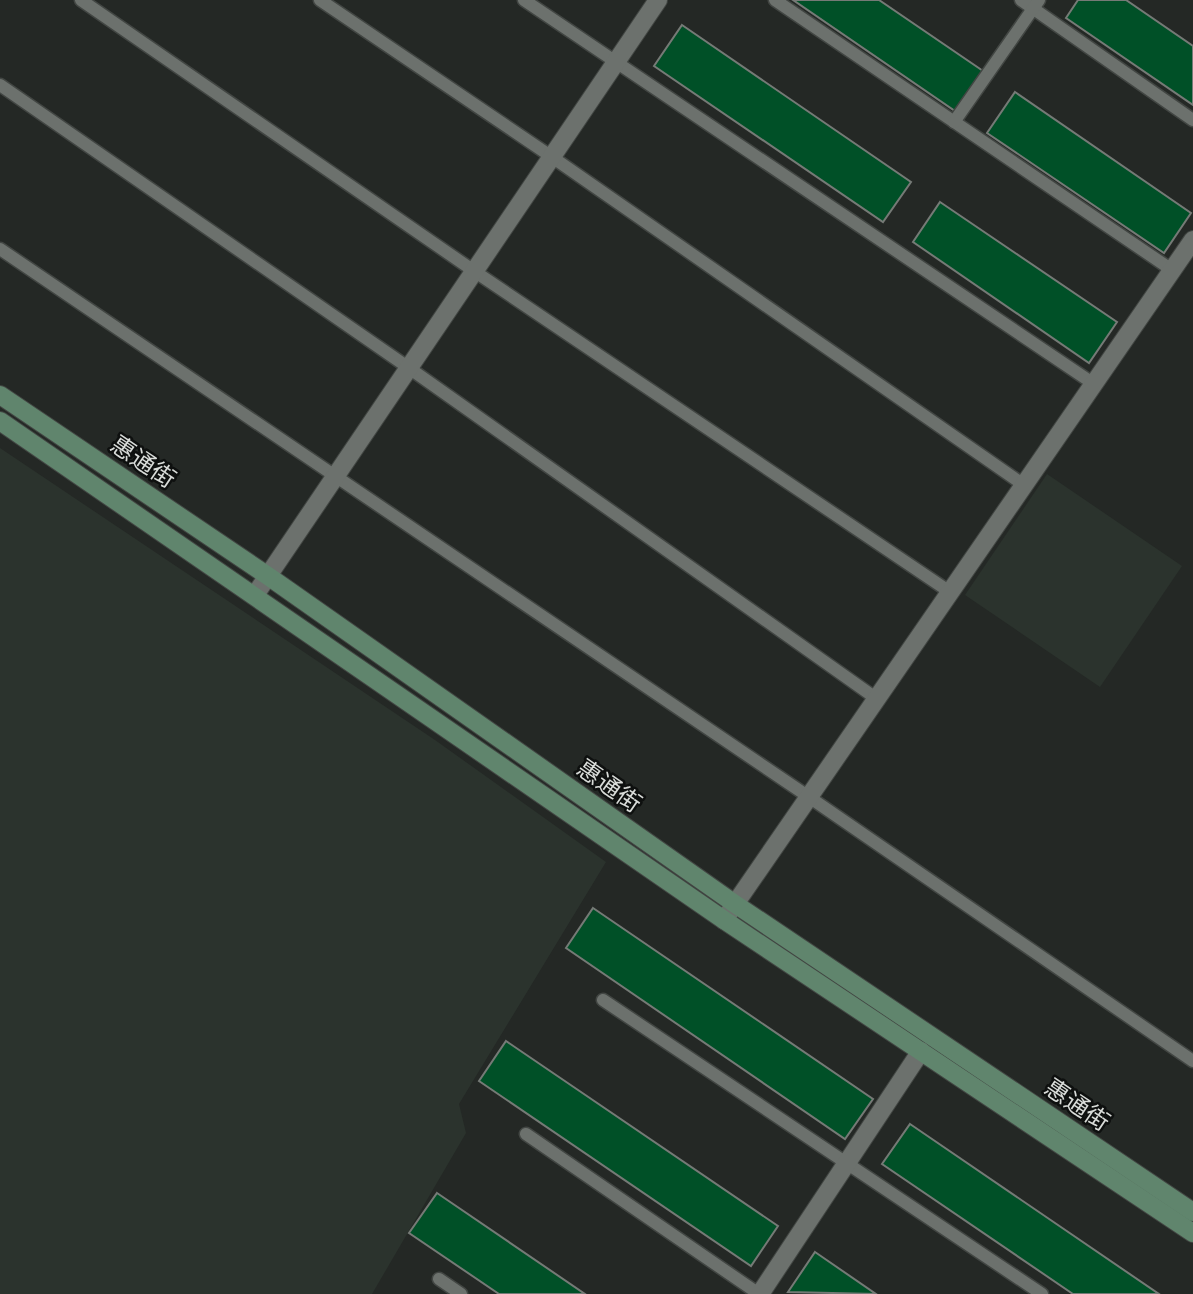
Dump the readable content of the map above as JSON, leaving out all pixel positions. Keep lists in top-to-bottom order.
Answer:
{
  "streets": {
    "street": ["惠通街"]
  }
}
